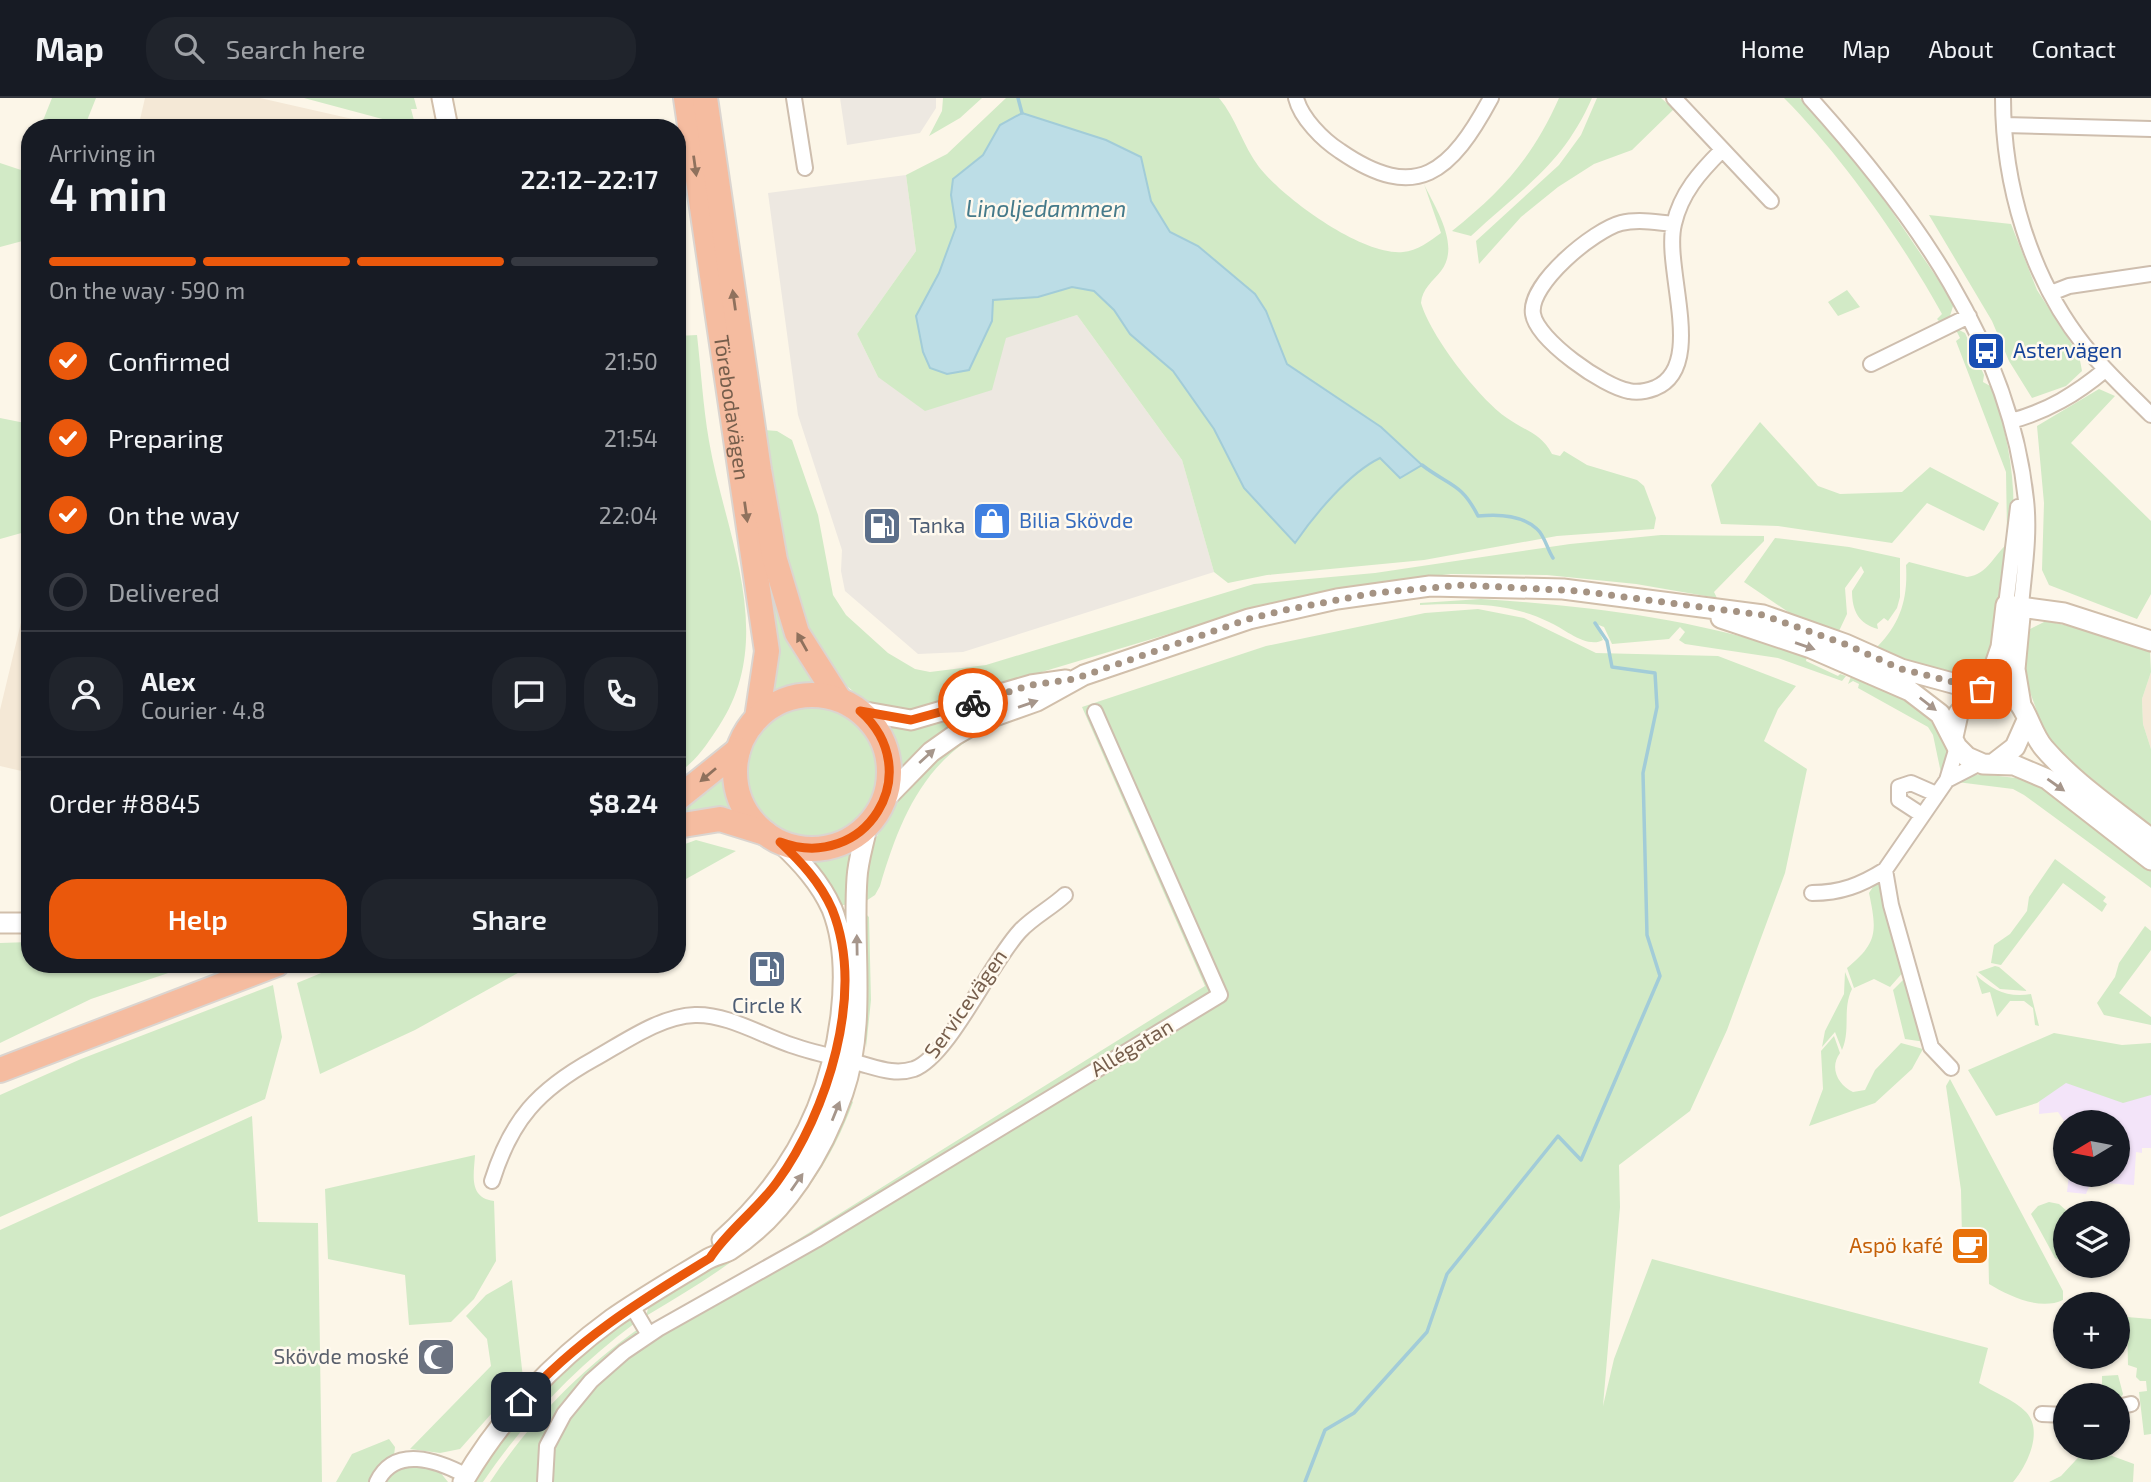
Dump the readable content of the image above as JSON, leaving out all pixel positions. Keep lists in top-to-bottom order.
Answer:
{
  "streets": {
    "highway": ["Törebodavägen"],
    "street": ["Servicevägen", "Allégatan"]
  },
  "water": ["Linoljedammen"],
  "places": {
    "bus stop": ["Astervägen"],
    "shop": ["Bilia Skövde"],
    "fuel station": ["Tanka", "Circle K"],
    "cafe": ["Aspö kafé"],
    "mosque": ["Skövde moské"]
  },
  "north": "left",
  "page": {
    "header": "Map",
    "search": "Search here",
    "nav": [
      "Home",
      "Map",
      "About",
      "Contact"
    ],
    "heading": ["4 min", "Arriving in", "22:12–22:17"],
    "panel": [
      "Alex",
      "Courier · 4.8",
      "Order #8845",
      "$8.24"
    ],
    "bar": "On the way · 590 m",
    "list": [
      ["Confirmed", "21:50"],
      ["Preparing", "21:54"],
      ["On the way", "22:04"],
      "Delivered"
    ],
    "buttons": ["Help", "Share"],
    "map_buttons": ["+", "−"]
  }
}
